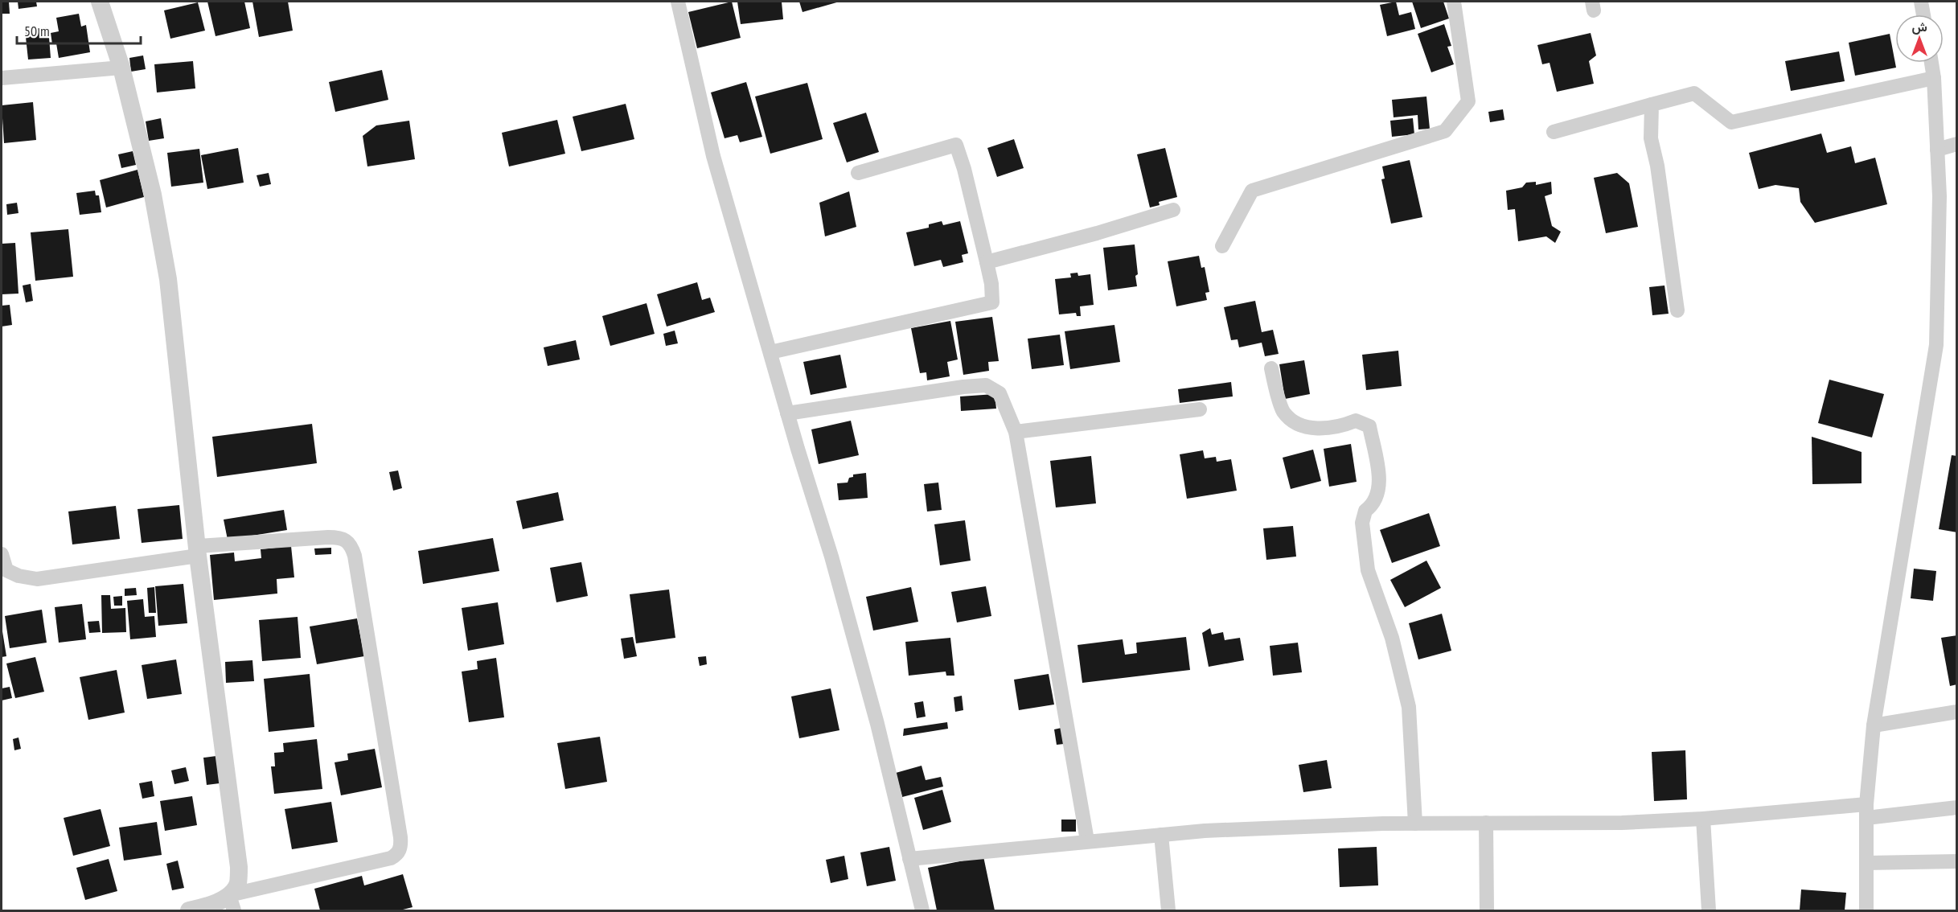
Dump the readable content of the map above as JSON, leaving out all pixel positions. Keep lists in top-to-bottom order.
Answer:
{
  "scale_bar": "50 m",
  "north": "top"
}
